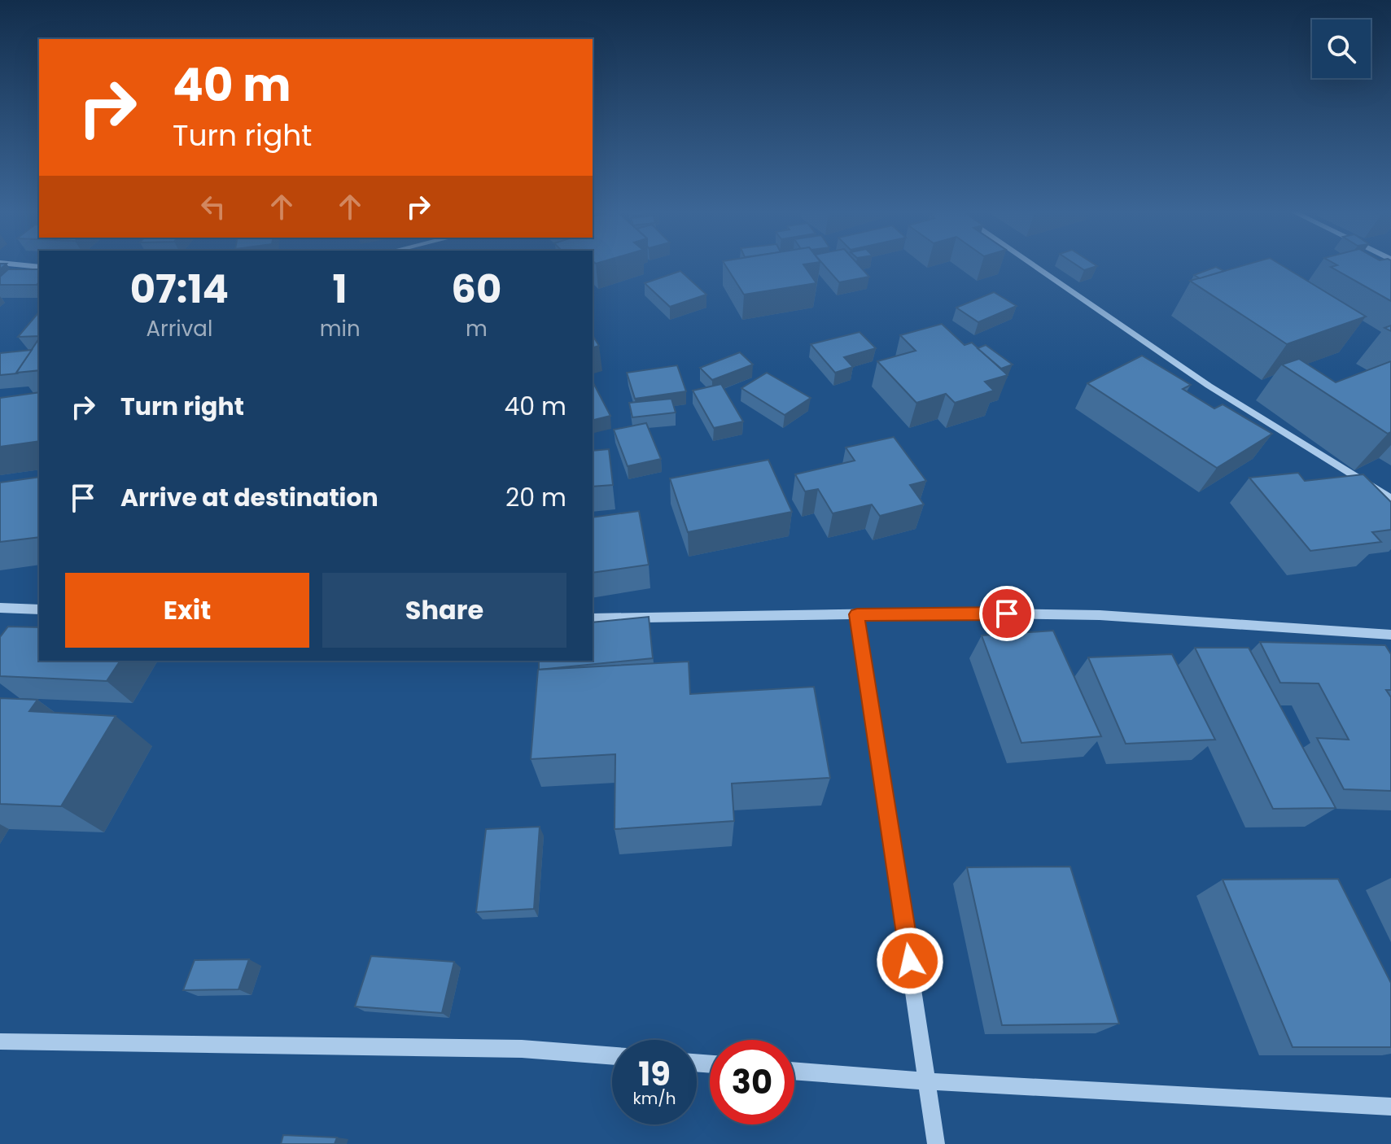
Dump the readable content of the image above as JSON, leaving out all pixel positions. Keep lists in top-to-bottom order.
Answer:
{
  "page": {
    "turn": ["40 m", "Turn right"],
    "eta": [
      "07:14",
      "Arrival",
      "1",
      "min",
      "60",
      "m"
    ],
    "list": [
      {
        "name": "Turn right",
        "value": "40 m"
      },
      {
        "name": "Arrive at destination",
        "value": "20 m"
      }
    ],
    "buttons": ["Exit", "Share"],
    "speed": "19 km/h",
    "limit": "30"
  }
}
